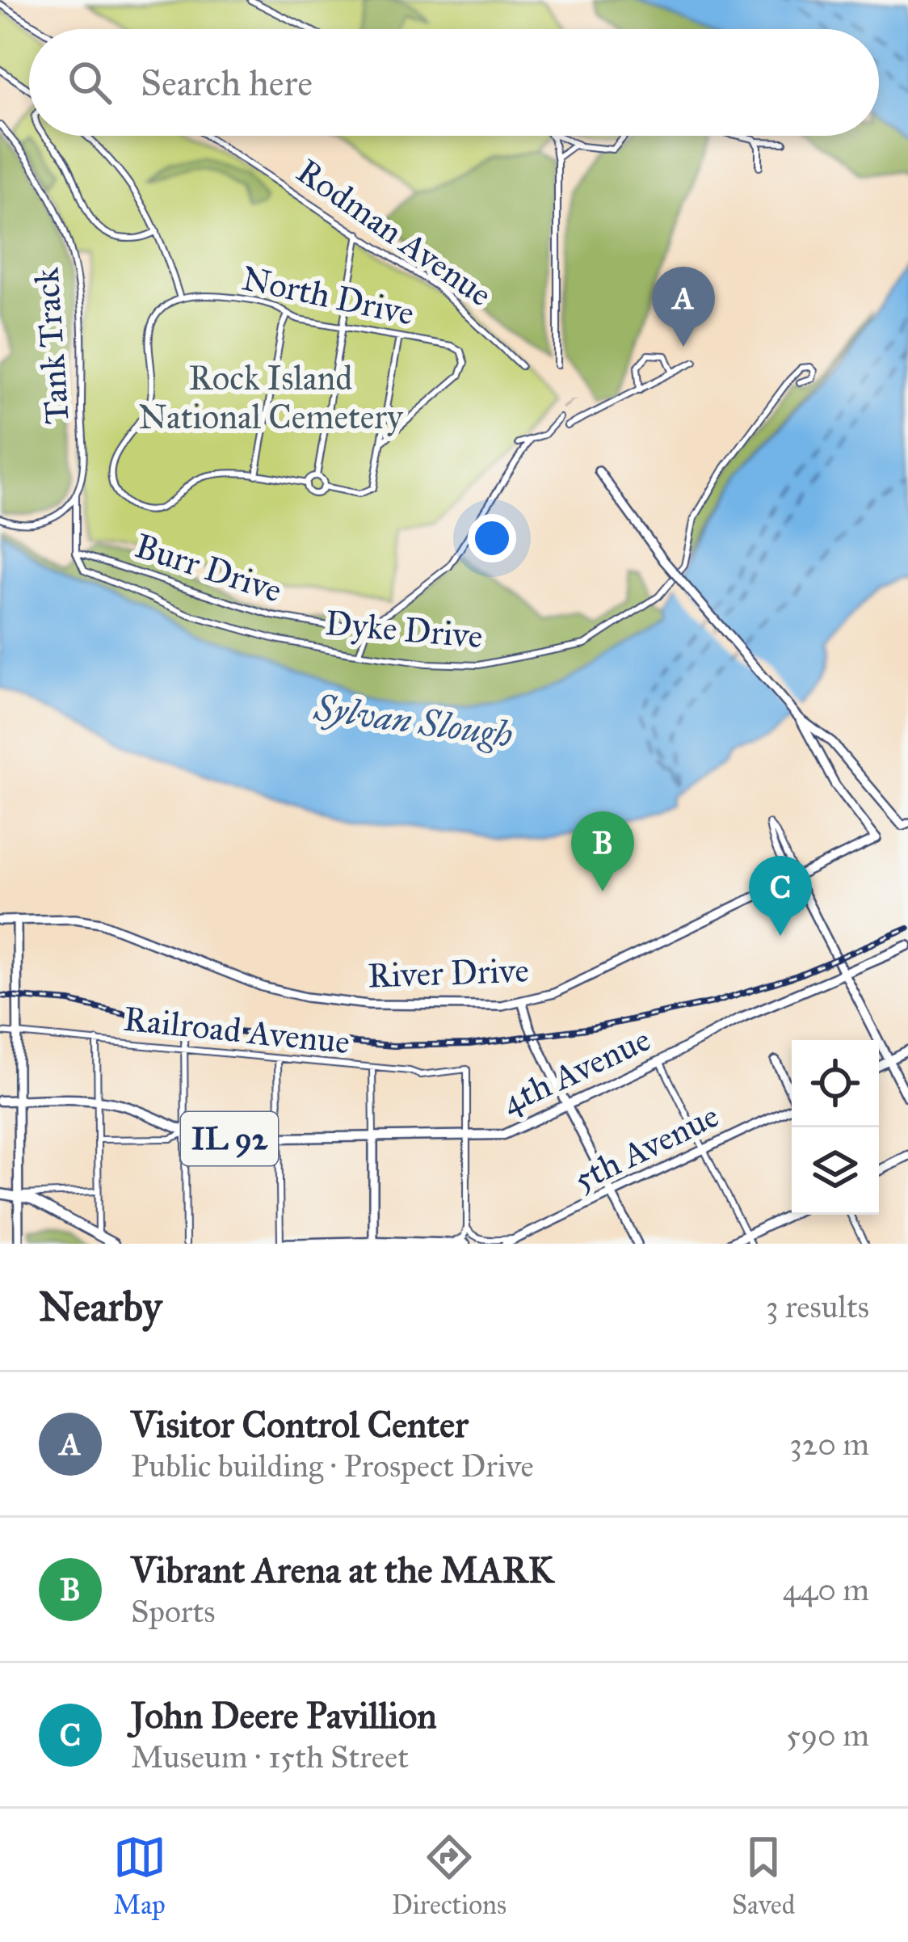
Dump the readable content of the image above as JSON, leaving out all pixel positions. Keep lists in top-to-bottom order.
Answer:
{
  "streets": {
    "main road": ["4th Avenue", "IL 92"],
    "street": [
      "Rodman Avenue",
      "North Drive",
      "Tank Track",
      "Burr Drive",
      "Dyke Drive",
      "River Drive",
      "Railroad Avenue",
      "5th Avenue"
    ]
  },
  "crossings": [
    ["Burr Drive", "Dyke Drive"],
    ["Railroad Avenue", "4th Avenue"]
  ],
  "water": ["Sylvan Slough"],
  "parks": ["Rock Island National Cemetery"],
  "page": {
    "search": "Search here",
    "pins": ["A", "B", "C"],
    "heading": ["Nearby", "3 results"],
    "list": [
      {
        "mark": "A",
        "name": "Visitor Control Center",
        "note": "Public building · Prospect Drive",
        "value": "320 m"
      },
      {
        "mark": "B",
        "name": "Vibrant Arena at the MARK",
        "note": "Sports",
        "value": "440 m"
      },
      {
        "mark": "C",
        "name": "John Deere Pavillion",
        "note": "Museum · 15th Street",
        "value": "590 m"
      }
    ],
    "nav": ["Map", "Directions", "Saved"]
  }
}
